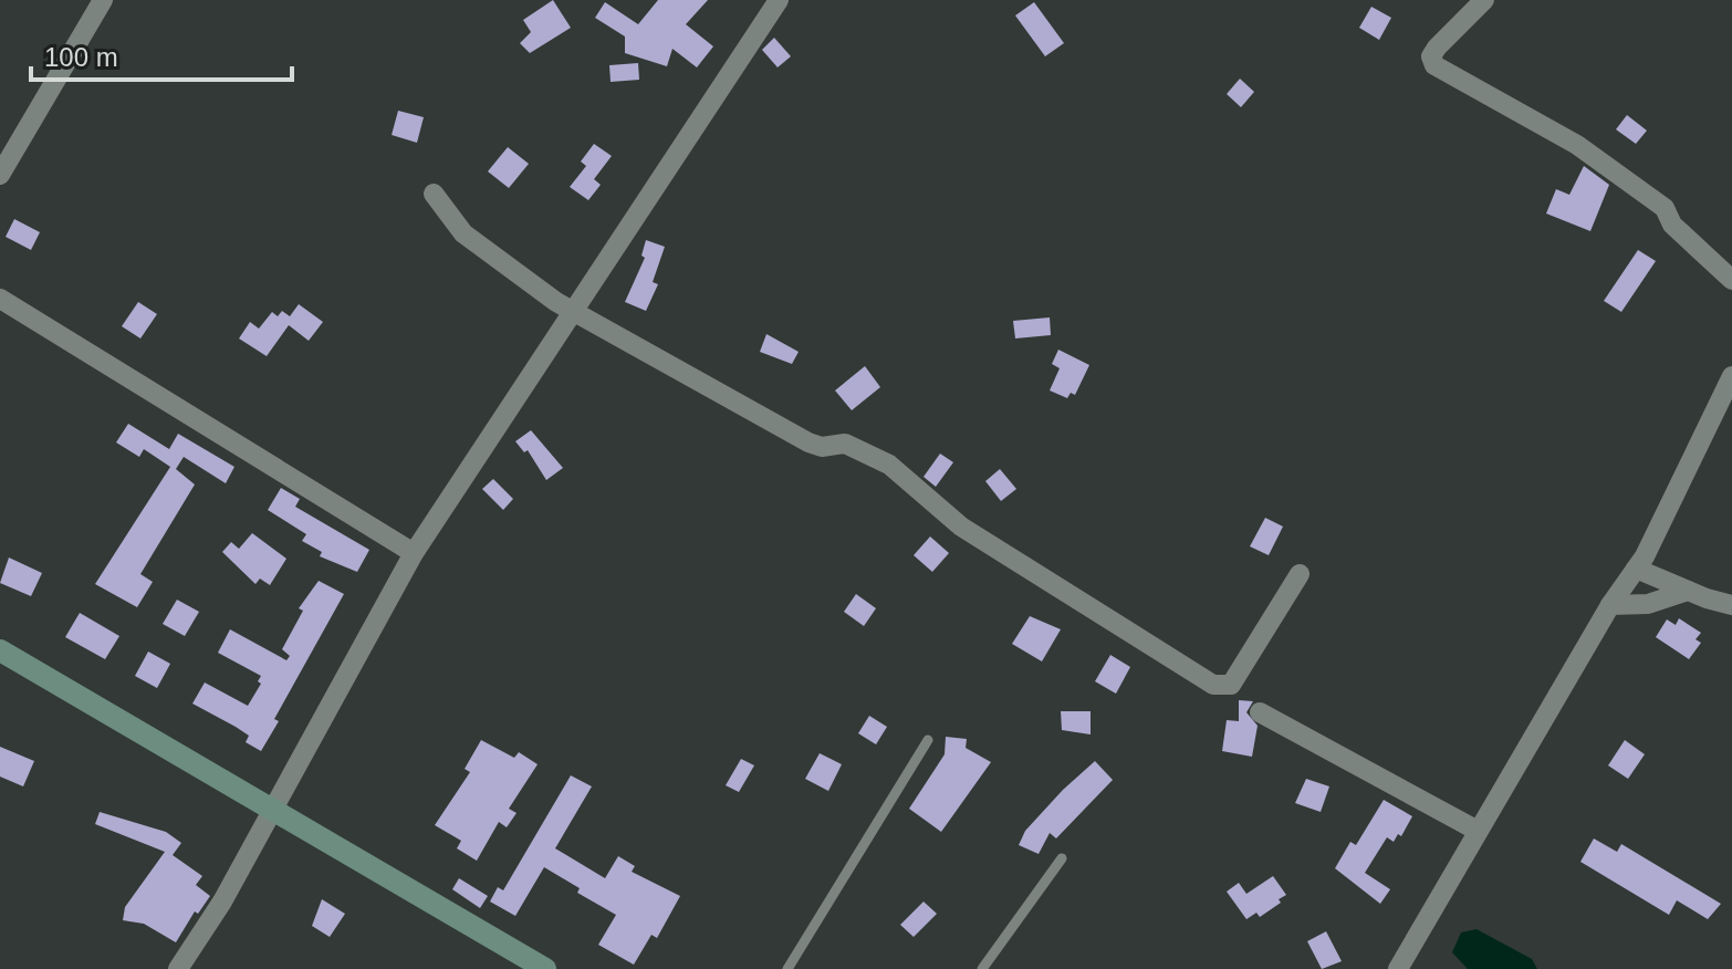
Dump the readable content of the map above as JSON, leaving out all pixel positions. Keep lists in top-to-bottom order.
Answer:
{
  "scale_bar": "100 m"
}
